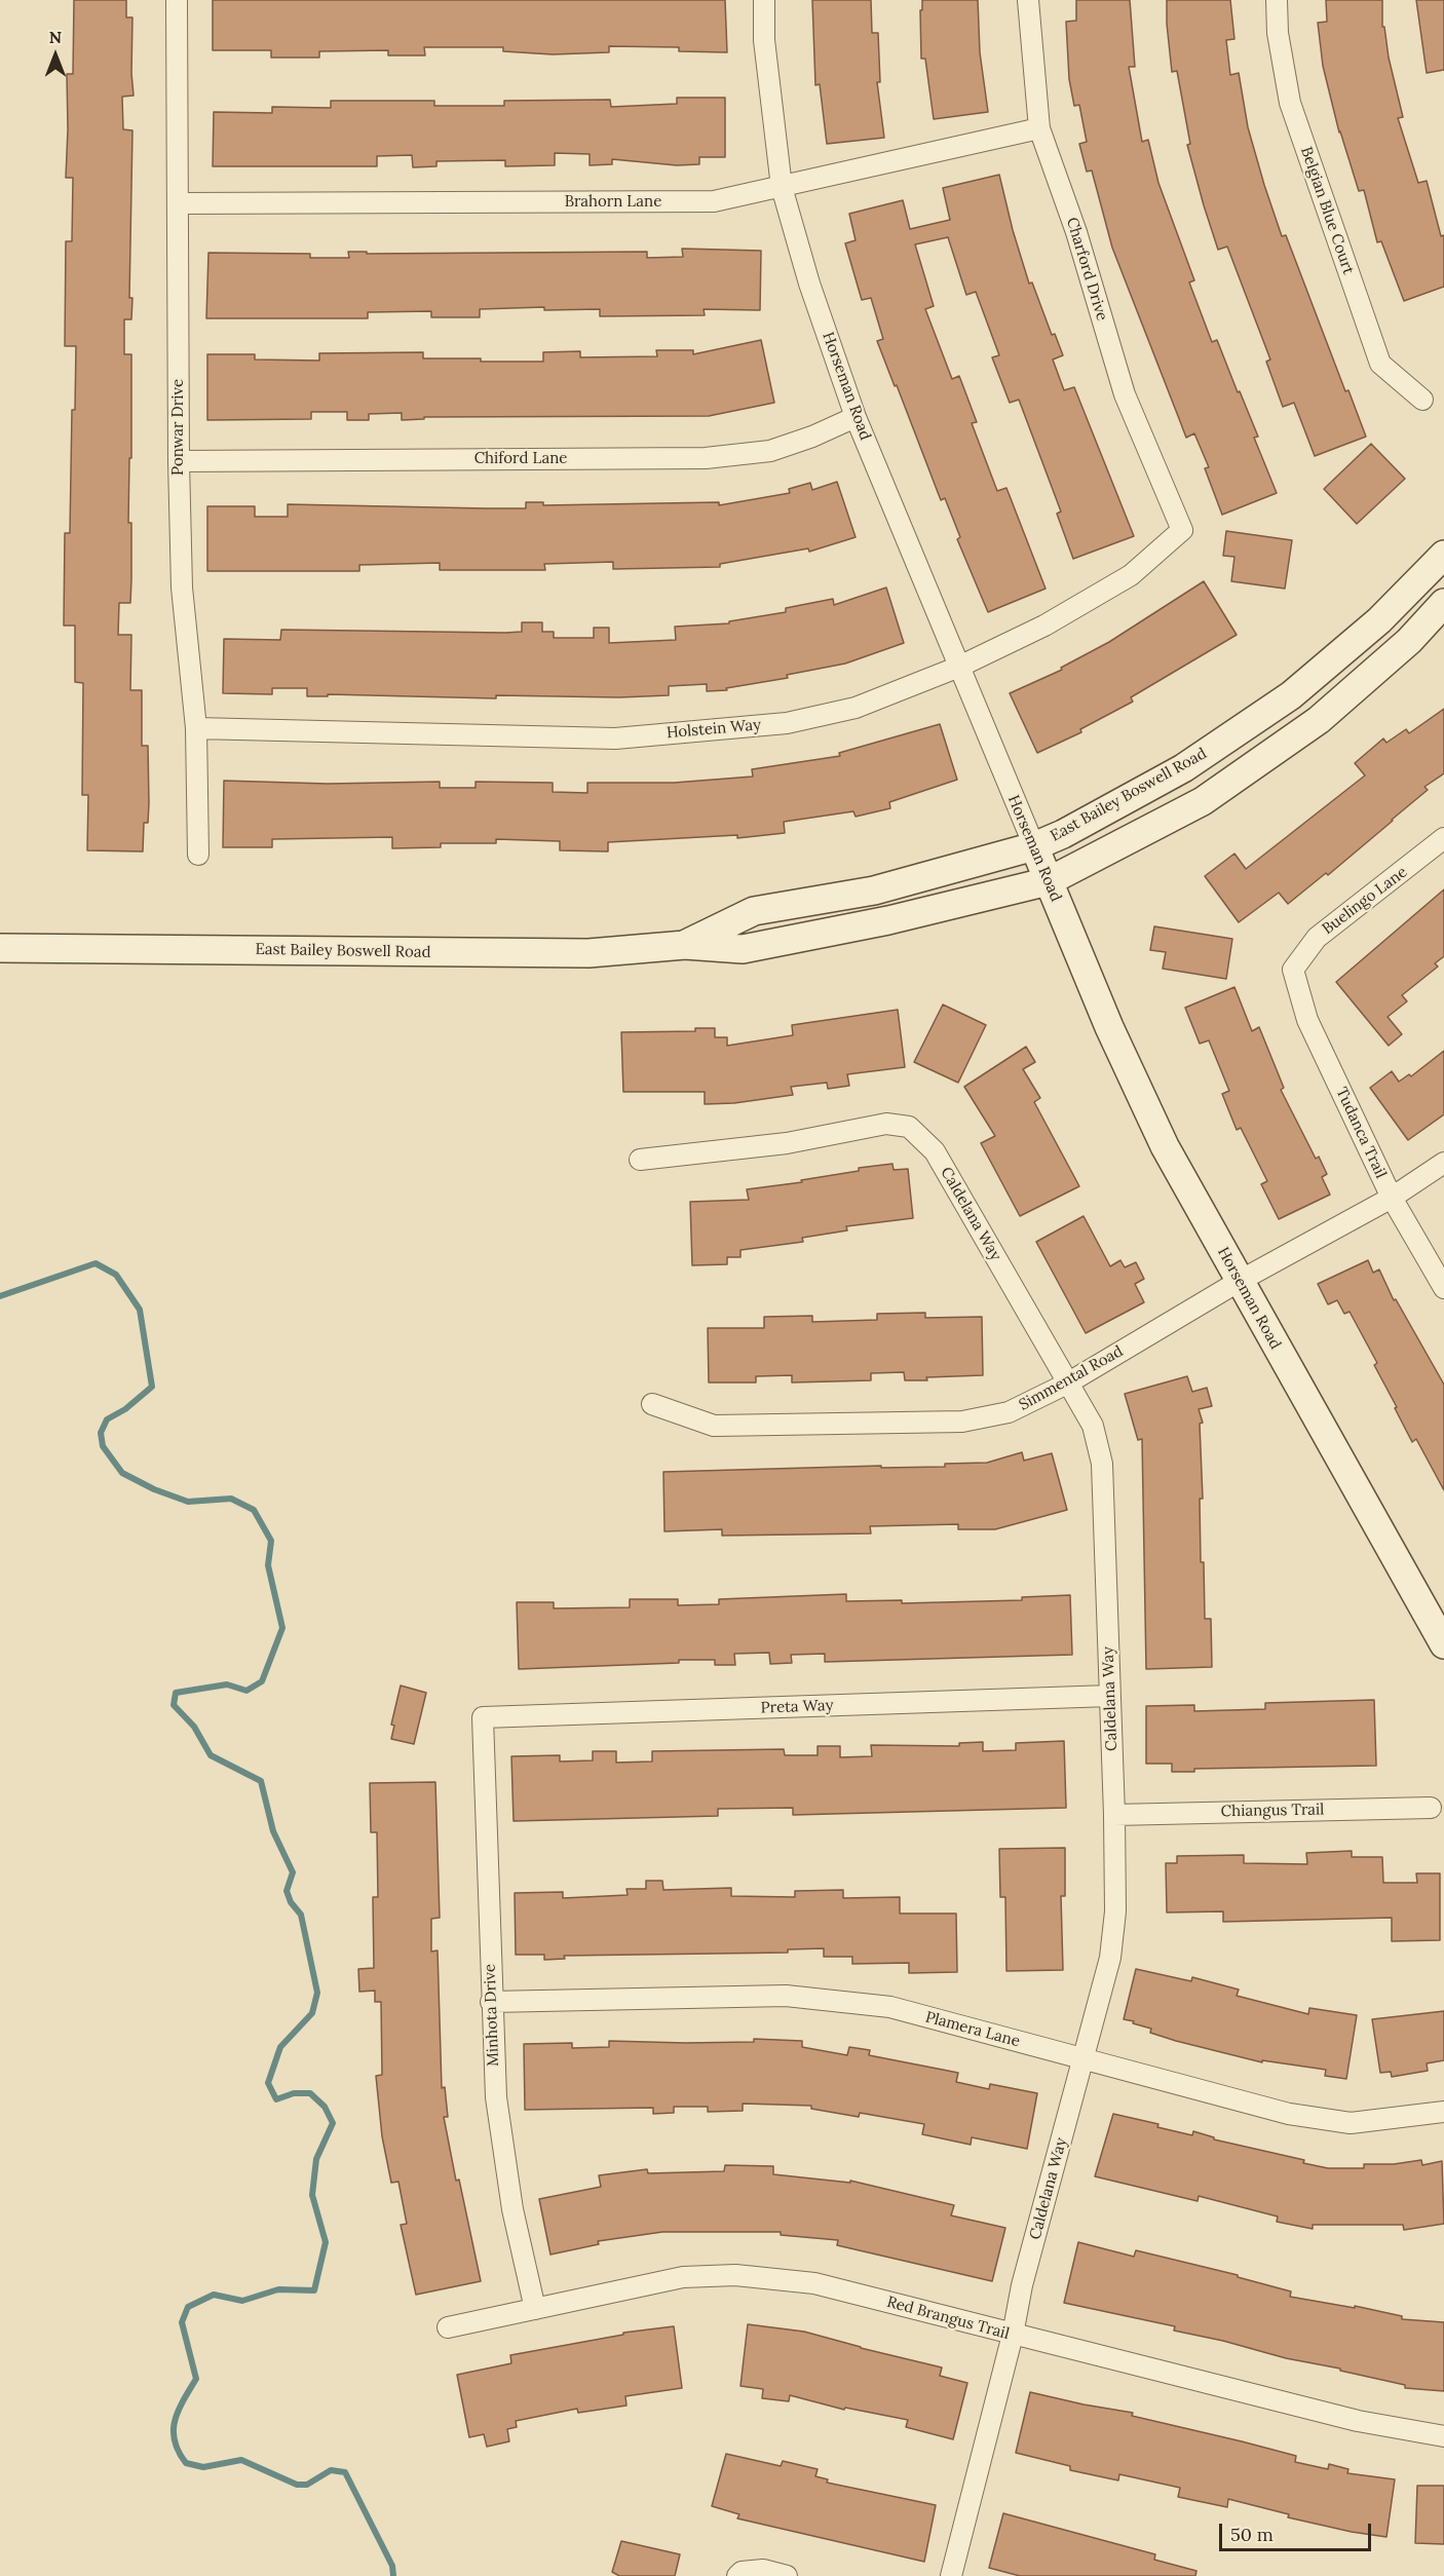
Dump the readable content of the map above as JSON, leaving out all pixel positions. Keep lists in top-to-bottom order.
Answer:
{
  "streets": {
    "street": [
      "Brahorn Lane",
      "Belgian Blue Court",
      "Charford Drive",
      "Horseman Road",
      "Ponwar Drive",
      "Chiford Lane",
      "Holstein Way",
      "East Bailey Boswell Road",
      "Buelingo Lane",
      "Tudanca Trail",
      "Caldelana Way",
      "Simmental Road",
      "Preta Way",
      "Chiangus Trail",
      "Minhota Drive",
      "Plamera Lane",
      "Red Brangus Trail"
    ]
  },
  "crossings": [
    ["Brahorn Lane", "Charford Drive"],
    ["Brahorn Lane", "Horseman Road"],
    ["Brahorn Lane", "Ponwar Drive"],
    ["Charford Drive", "Holstein Way"],
    ["Horseman Road", "Chiford Lane"],
    ["Horseman Road", "Holstein Way"],
    ["Horseman Road", "East Bailey Boswell Road"],
    ["Horseman Road", "Simmental Road"],
    ["Ponwar Drive", "Chiford Lane"],
    ["Ponwar Drive", "Holstein Way"],
    ["Buelingo Lane", "Tudanca Trail"],
    ["Tudanca Trail", "Simmental Road"],
    ["Caldelana Way", "Simmental Road"],
    ["Caldelana Way", "Preta Way"],
    ["Caldelana Way", "Chiangus Trail"],
    ["Caldelana Way", "Plamera Lane"],
    ["Caldelana Way", "Red Brangus Trail"],
    ["Preta Way", "Minhota Drive"],
    ["Minhota Drive", "Plamera Lane"],
    ["Minhota Drive", "Red Brangus Trail"]
  ],
  "scale_bar": "50 m",
  "north": "top"
}
